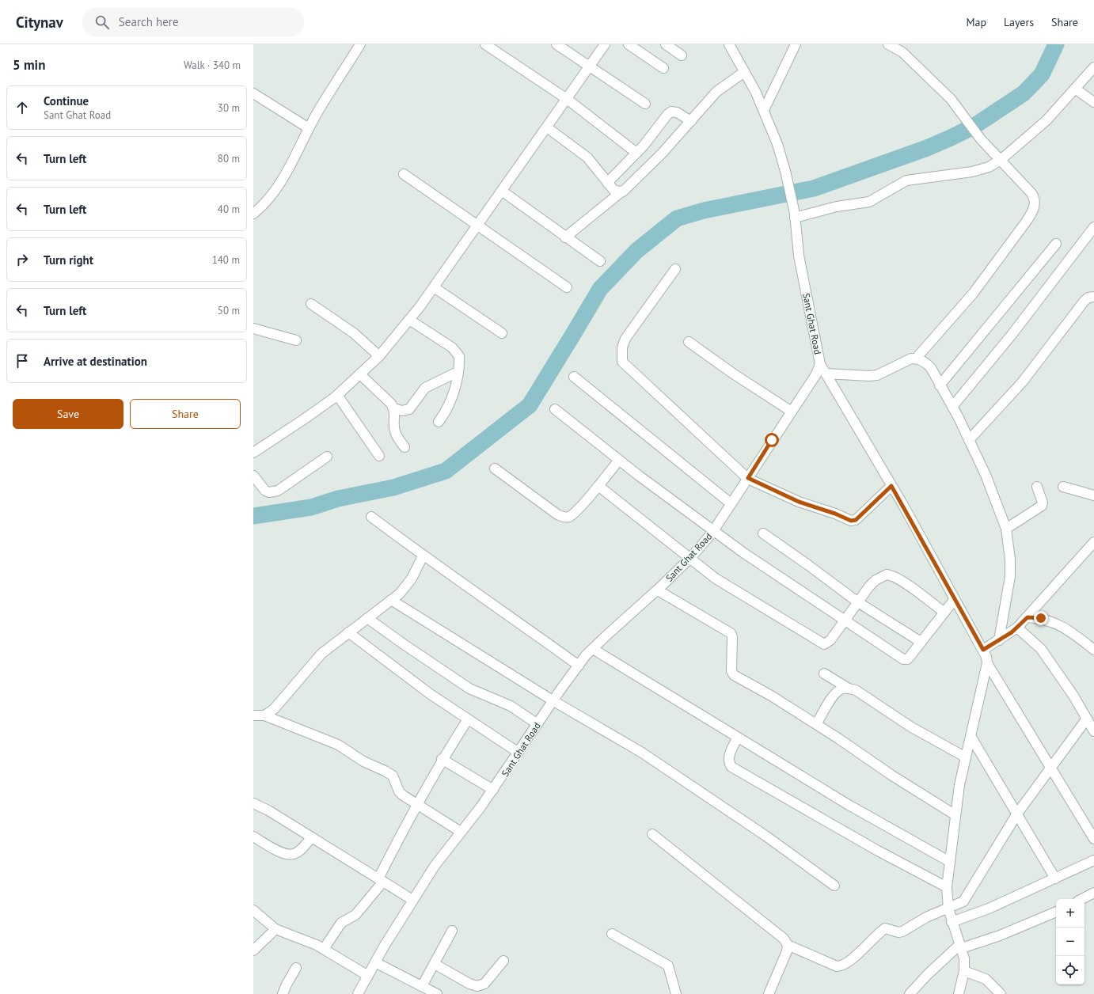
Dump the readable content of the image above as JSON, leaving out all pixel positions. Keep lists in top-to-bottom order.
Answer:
{
  "streets": {
    "street": ["Sant Ghat Road"]
  },
  "page": {
    "header": "Citynav",
    "search": "Search here",
    "nav": ["Map", "Layers", "Share"],
    "heading": ["5 min", "Walk · 340 m"],
    "list": [
      ["Continue", "Sant Ghat Road", "30 m"],
      ["Turn left", "80 m"],
      ["Turn left", "40 m"],
      ["Turn right", "140 m"],
      ["Turn left", "50 m"],
      "Arrive at destination"
    ],
    "buttons": ["Save", "Share"],
    "map_buttons": ["+", "−"]
  }
}
